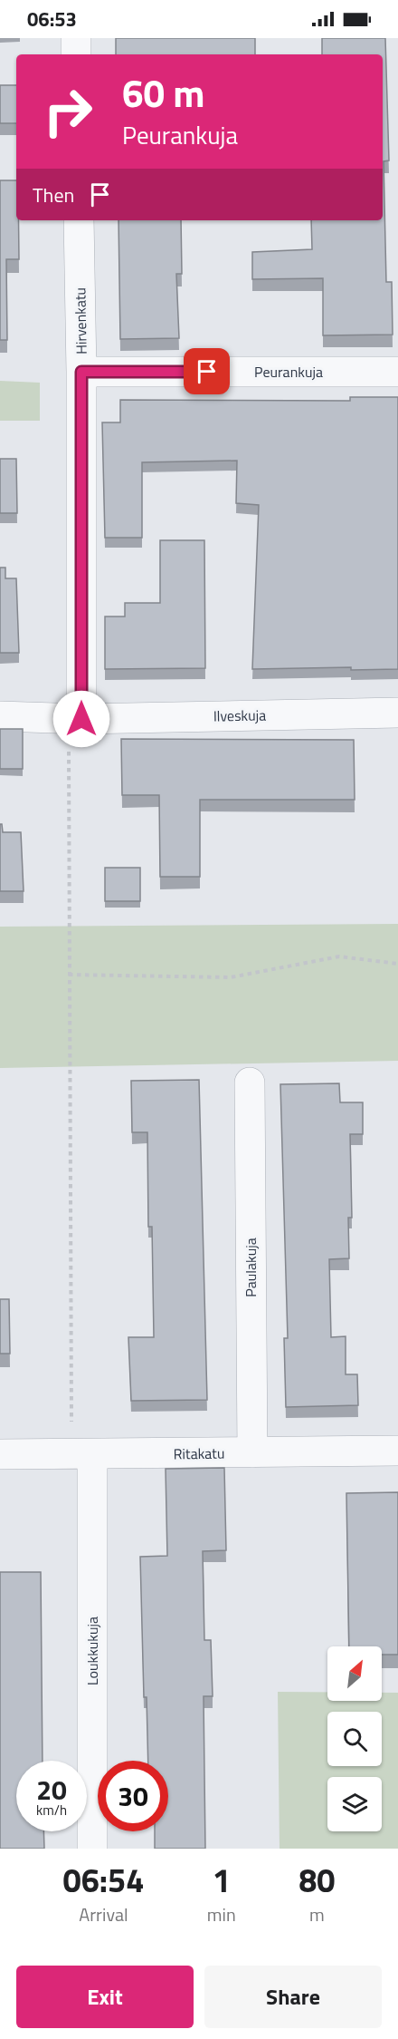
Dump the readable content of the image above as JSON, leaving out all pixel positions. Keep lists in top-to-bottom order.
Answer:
{
  "streets": {
    "street": [
      "Hirvenkatu",
      "Peurankuja",
      "Ilveskuja",
      "Paulakuja",
      "Ritakatu",
      "Loukkukuja"
    ]
  },
  "crossings": [
    ["Hirvenkatu", "Peurankuja"],
    ["Hirvenkatu", "Ilveskuja"],
    ["Paulakuja", "Ritakatu"],
    ["Ritakatu", "Loukkukuja"]
  ],
  "north": "top right",
  "page": {
    "status": "06:53",
    "turn": ["60 m", "Peurankuja"],
    "then": "Then",
    "speed": "20 km/h",
    "limit": "30",
    "eta": [
      "06:54",
      "Arrival",
      "1",
      "min",
      "80",
      "m"
    ],
    "buttons": ["Exit", "Share"]
  }
}
